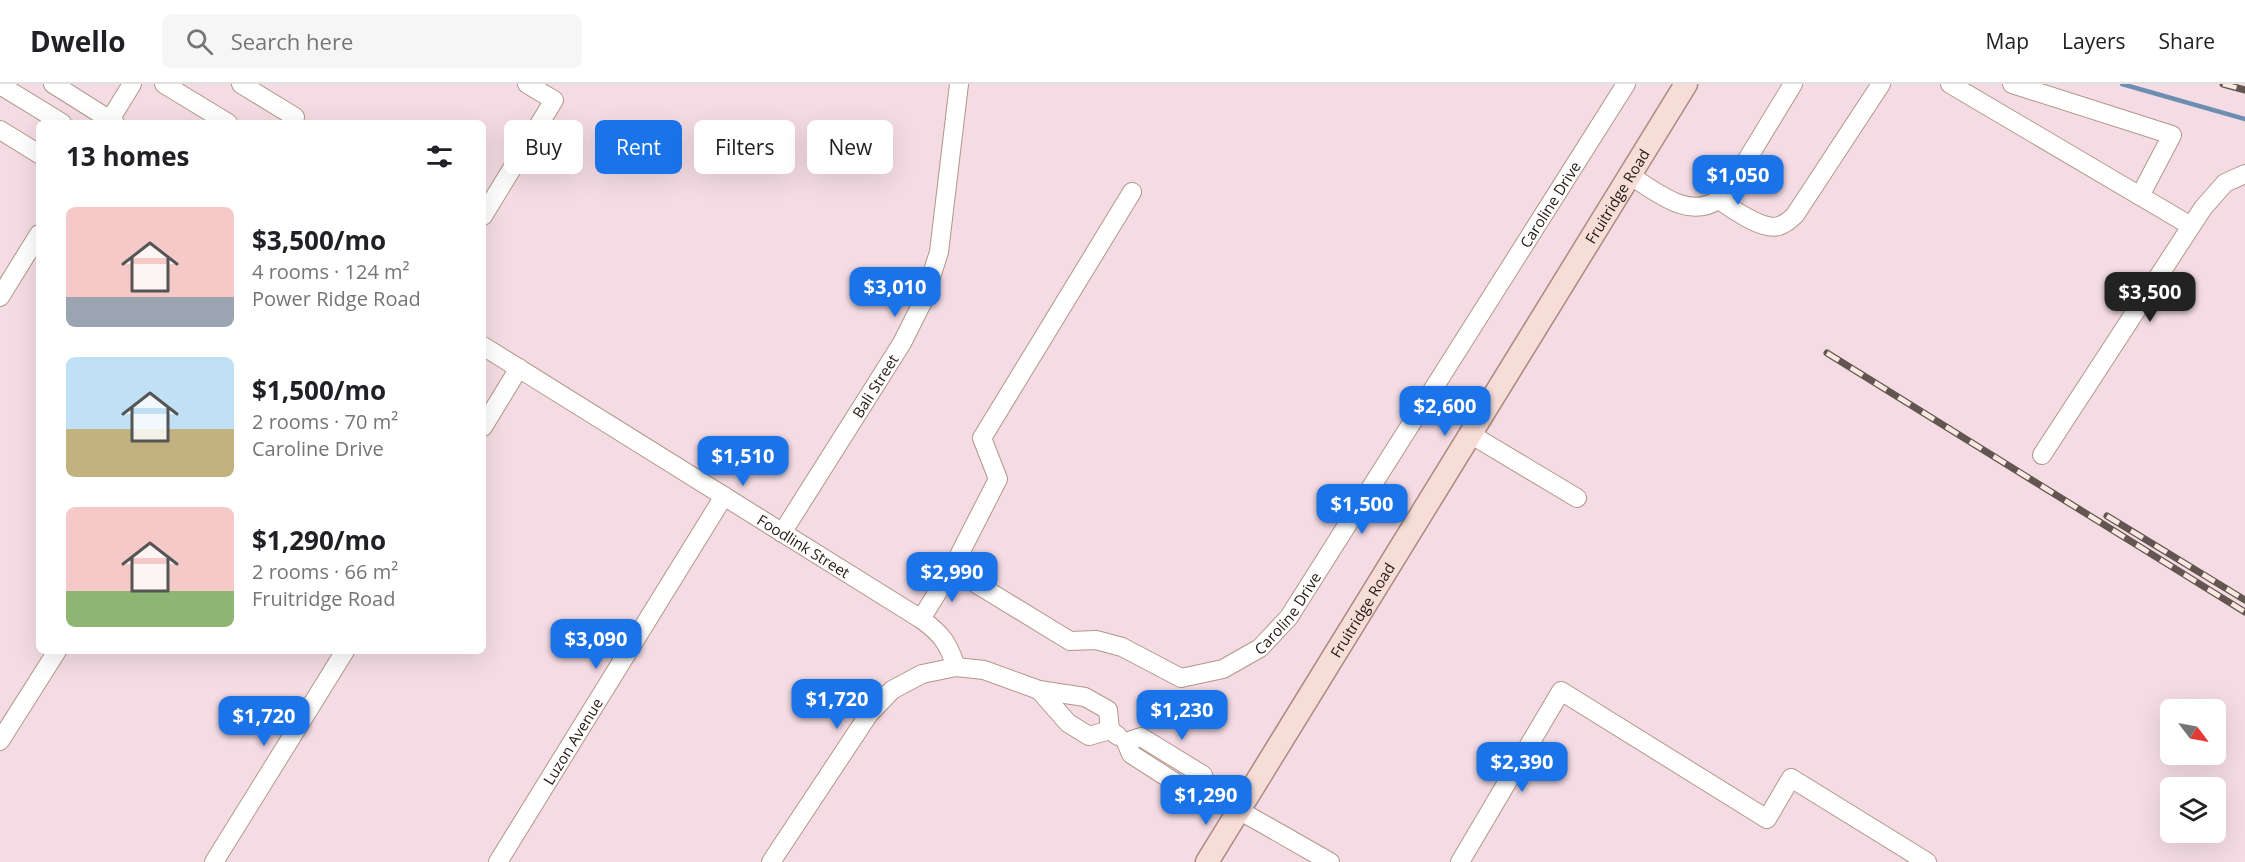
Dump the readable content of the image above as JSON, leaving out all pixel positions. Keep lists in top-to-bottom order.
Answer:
{
  "streets": {
    "main road": ["Fruitridge Road"],
    "street": [
      "Caroline Drive",
      "Bali Street",
      "Foodlink Street",
      "Luzon Avenue"
    ]
  },
  "crossings": [
    ["Bali Street", "Foodlink Street"],
    ["Foodlink Street", "Luzon Avenue"]
  ],
  "north": "bottom right",
  "page": {
    "header": "Dwello",
    "search": "Search here",
    "nav": ["Map", "Layers", "Share"],
    "chip": [
      "Buy",
      "Rent",
      "Filters",
      "New"
    ],
    "heading": "13 homes",
    "price": [
      "$1,050",
      "$3,010",
      "$3,500",
      "$2,600",
      "$1,510",
      "$1,500",
      "$2,990",
      "$3,090",
      "$1,720",
      "$1,230",
      "$1,720",
      "$2,390",
      "$1,290"
    ],
    "list": [
      {
        "name": "$3,500/mo",
        "note": "4 rooms · 124 m² · Power Ridge Road"
      },
      {
        "name": "$1,500/mo",
        "note": "2 rooms · 70 m² · Caroline Drive"
      },
      {
        "name": "$1,290/mo",
        "note": "2 rooms · 66 m² · Fruitridge Road"
      }
    ]
  }
}
